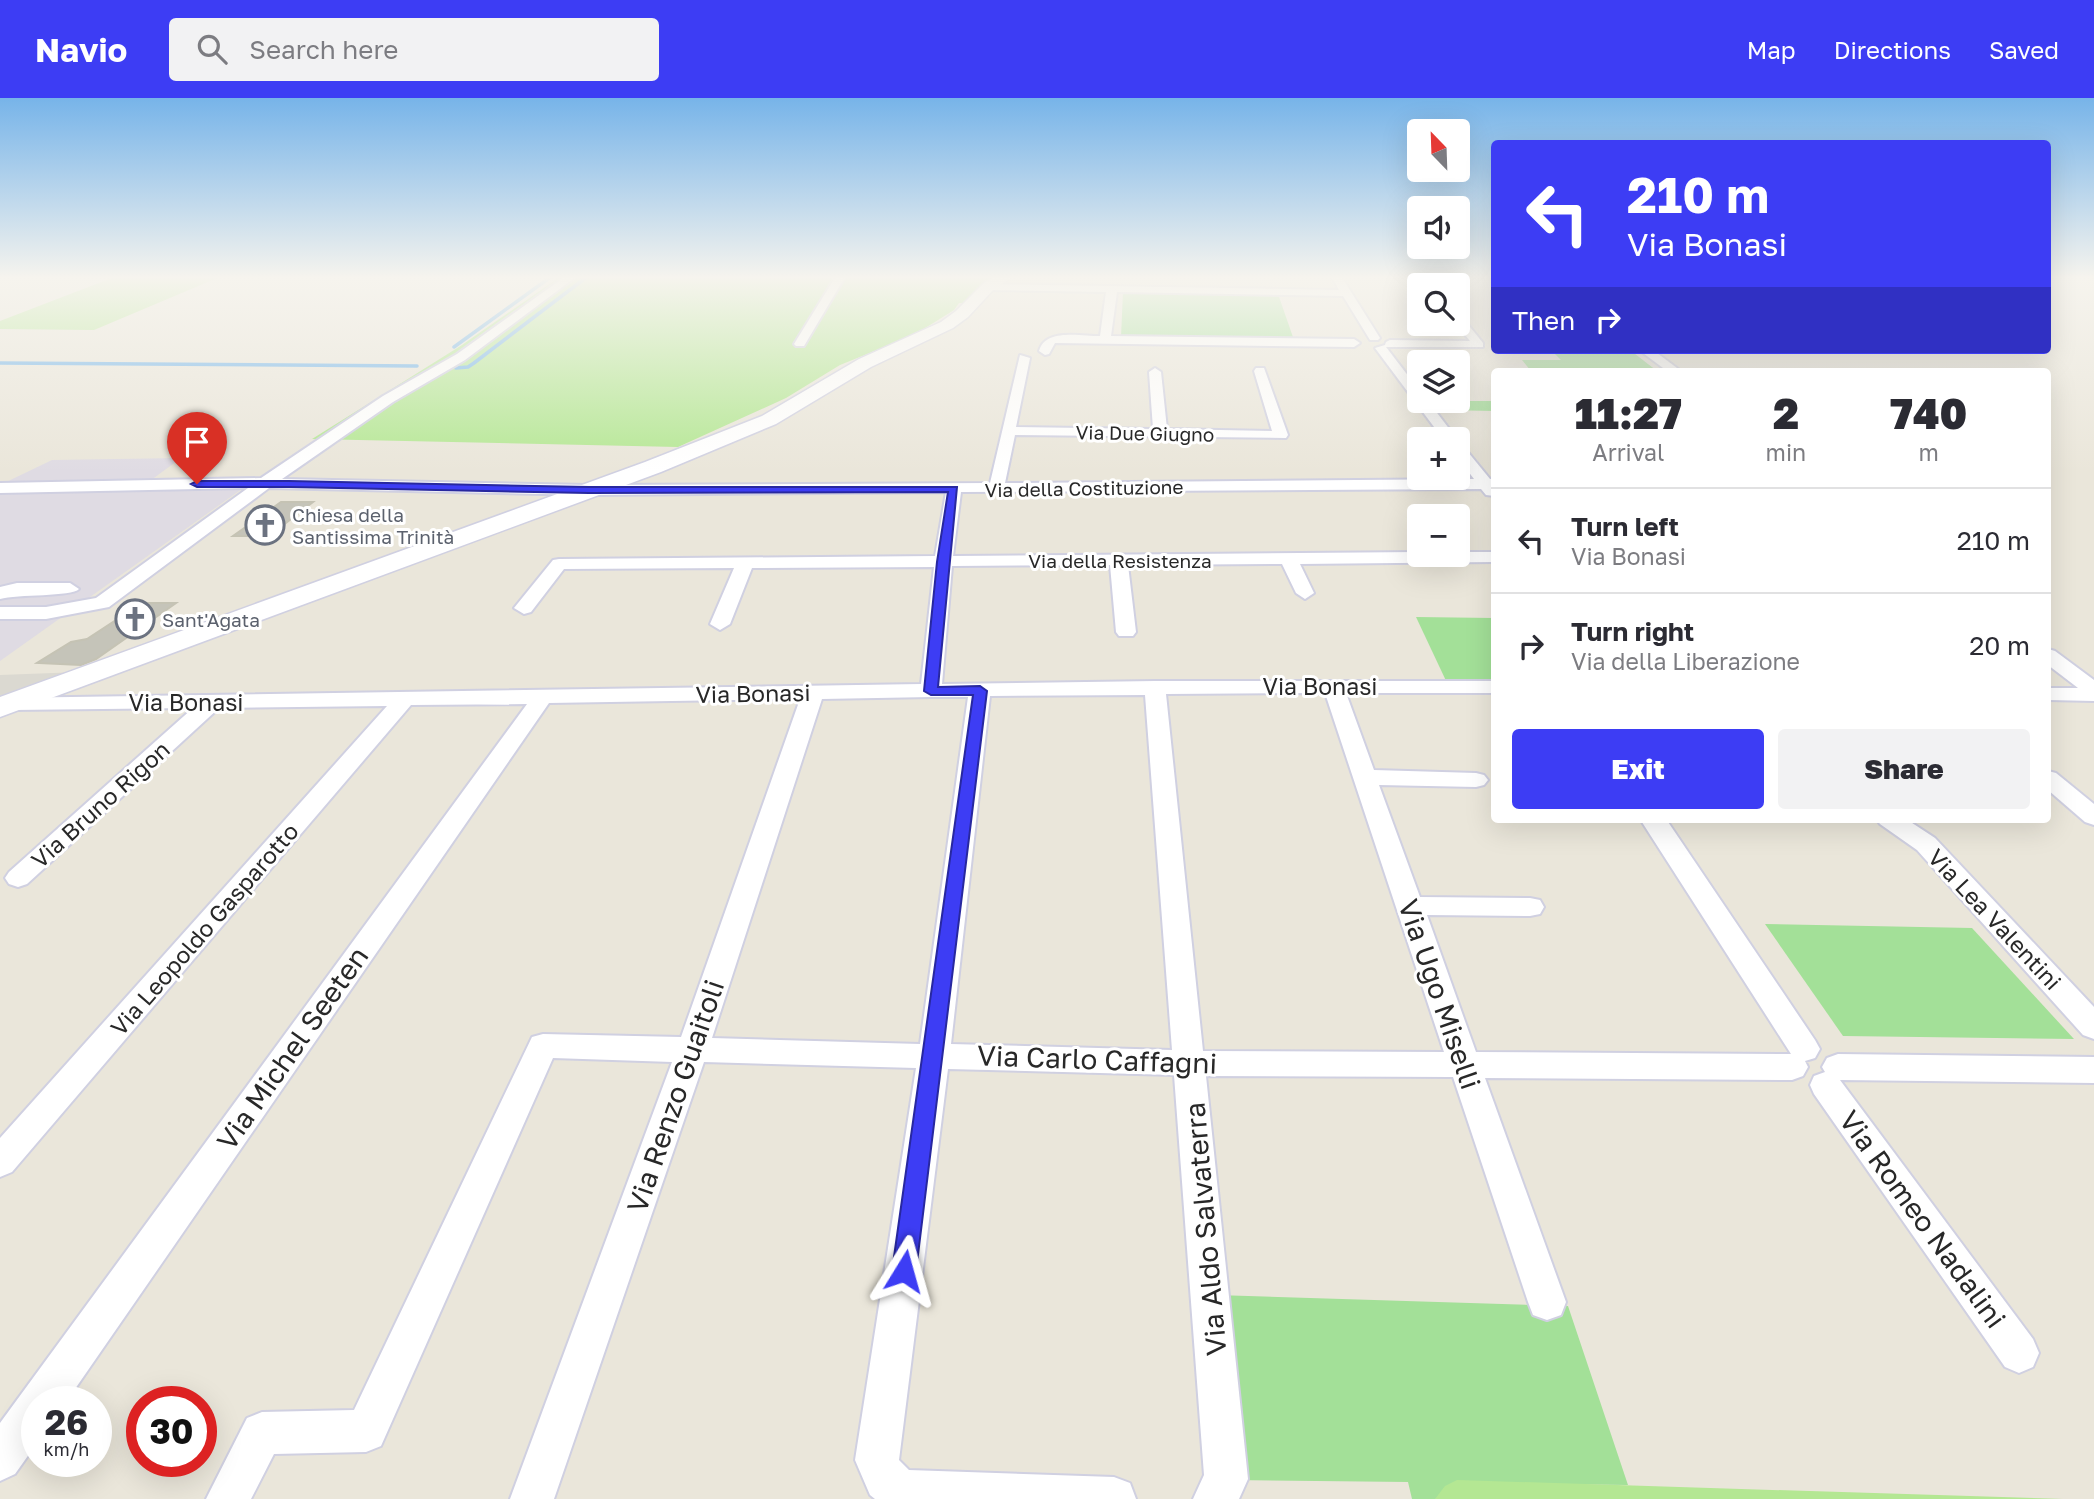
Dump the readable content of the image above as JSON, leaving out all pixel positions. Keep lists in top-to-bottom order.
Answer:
{
  "streets": {
    "street": [
      "Via Due Giugno",
      "Via della Costituzione",
      "Via della Resistenza",
      "Via Bonasi",
      "Via Bruno Rigon",
      "Via Lea Valentini",
      "Via Leopoldo Gasparotto",
      "Via Ugo Miselli",
      "Via Michel Seeten",
      "Via Carlo Caffagni",
      "Via Renzo Guaitoli",
      "Via Romeo Nadalini",
      "Via Aldo Salvaterra"
    ]
  },
  "crossings": [
    ["Via Bonasi", "Via Bruno Rigon"],
    ["Via Bonasi", "Via Leopoldo Gasparotto"],
    ["Via Bonasi", "Via Ugo Miselli"],
    ["Via Bonasi", "Via Michel Seeten"],
    ["Via Bonasi", "Via Renzo Guaitoli"],
    ["Via Bonasi", "Via Aldo Salvaterra"],
    ["Via Ugo Miselli", "Via Carlo Caffagni"],
    ["Via Carlo Caffagni", "Via Renzo Guaitoli"],
    ["Via Carlo Caffagni", "Via Aldo Salvaterra"]
  ],
  "places": {
    "church": ["Chiesa della Santissima Trinità", "Sant'Agata"]
  },
  "north": "top left",
  "page": {
    "header": "Navio",
    "search": "Search here",
    "nav": ["Map", "Directions", "Saved"],
    "map_buttons": ["+", "−"],
    "turn": ["210 m", "Via Bonasi"],
    "then": "Then",
    "eta": [
      "11:27",
      "Arrival",
      "2",
      "min",
      "740",
      "m"
    ],
    "list": [
      {
        "name": "Turn left",
        "note": "Via Bonasi",
        "value": "210 m"
      },
      {
        "name": "Turn right",
        "note": "Via della Liberazione",
        "value": "20 m"
      }
    ],
    "buttons": ["Exit", "Share"],
    "speed": "26 km/h",
    "limit": "30"
  }
}
